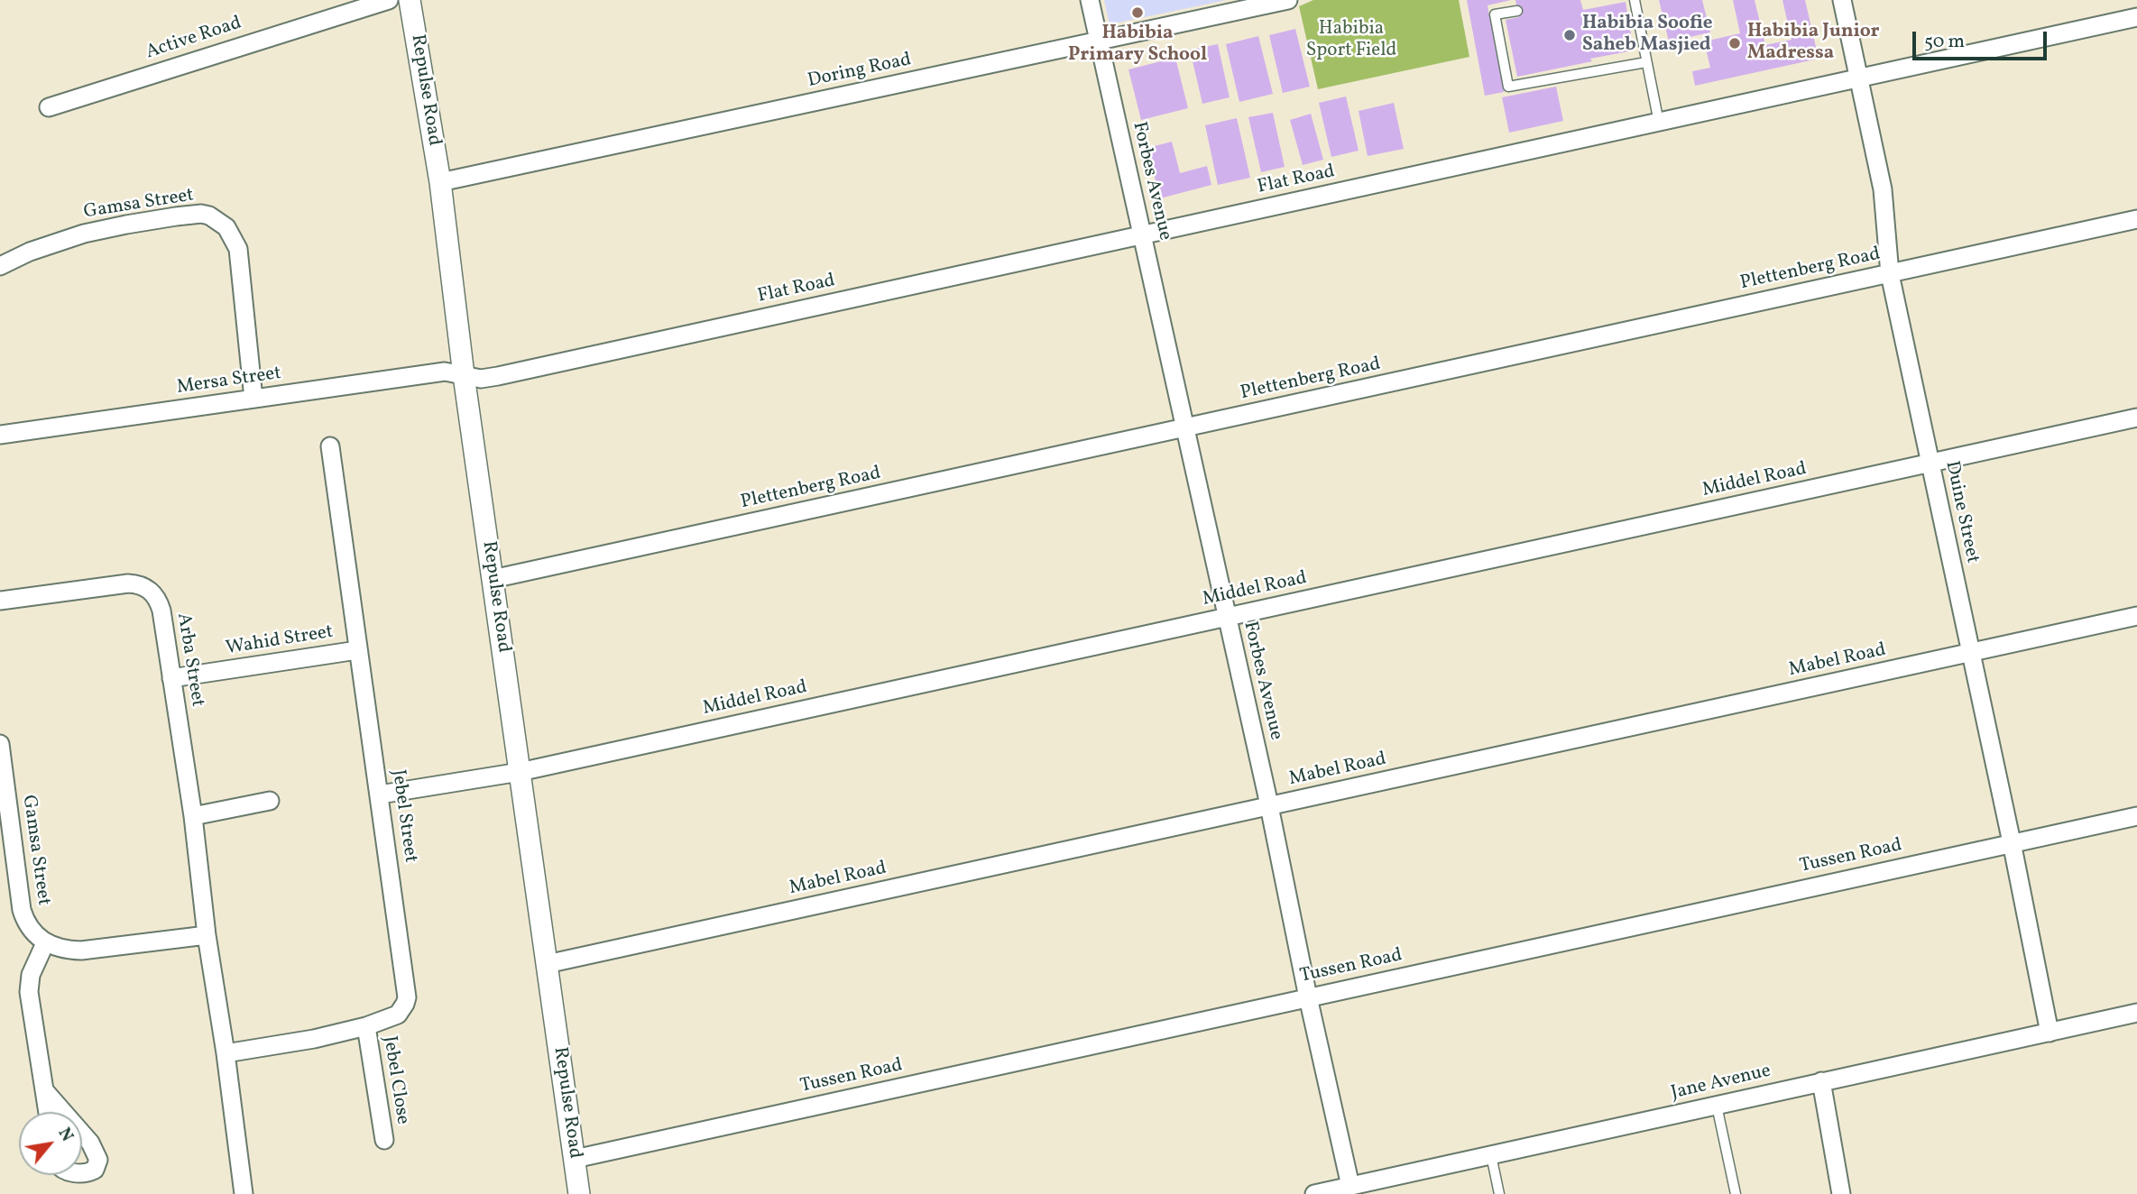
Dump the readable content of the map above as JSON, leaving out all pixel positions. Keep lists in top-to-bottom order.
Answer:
{
  "streets": {
    "street": [
      "Active Road",
      "Doring Road",
      "Repulse Road",
      "Flat Road",
      "Forbes Avenue",
      "Gamsa Street",
      "Plettenberg Road",
      "Mersa Street",
      "Middel Road",
      "Duine Street",
      "Wahid Street",
      "Arba Street",
      "Mabel Road",
      "Jebel Street",
      "Tussen Road",
      "Jebel Close",
      "Jane Avenue"
    ]
  },
  "crossings": [
    ["Doring Road", "Repulse Road"],
    ["Doring Road", "Forbes Avenue"],
    ["Repulse Road", "Flat Road"],
    ["Repulse Road", "Plettenberg Road"],
    ["Repulse Road", "Mersa Street"],
    ["Repulse Road", "Middel Road"],
    ["Repulse Road", "Mabel Road"],
    ["Repulse Road", "Tussen Road"],
    ["Flat Road", "Forbes Avenue"],
    ["Flat Road", "Mersa Street"],
    ["Flat Road", "Duine Street"],
    ["Forbes Avenue", "Plettenberg Road"],
    ["Forbes Avenue", "Middel Road"],
    ["Forbes Avenue", "Mabel Road"],
    ["Forbes Avenue", "Tussen Road"],
    ["Forbes Avenue", "Jane Avenue"],
    ["Gamsa Street", "Mersa Street"],
    ["Plettenberg Road", "Duine Street"],
    ["Middel Road", "Duine Street"],
    ["Middel Road", "Jebel Street"],
    ["Duine Street", "Mabel Road"],
    ["Duine Street", "Tussen Road"],
    ["Duine Street", "Jane Avenue"],
    ["Wahid Street", "Arba Street"],
    ["Wahid Street", "Jebel Street"],
    ["Arba Street", "Jebel Street"],
    ["Jebel Street", "Jebel Close"]
  ],
  "parks": ["Habibia Sport Field"],
  "places": ["Habibia Primary School", "Habibia Soofie Saheb Masjied", "Habibia Junior Madressa"],
  "scale_bar": "50 m",
  "north": "top right"
}
